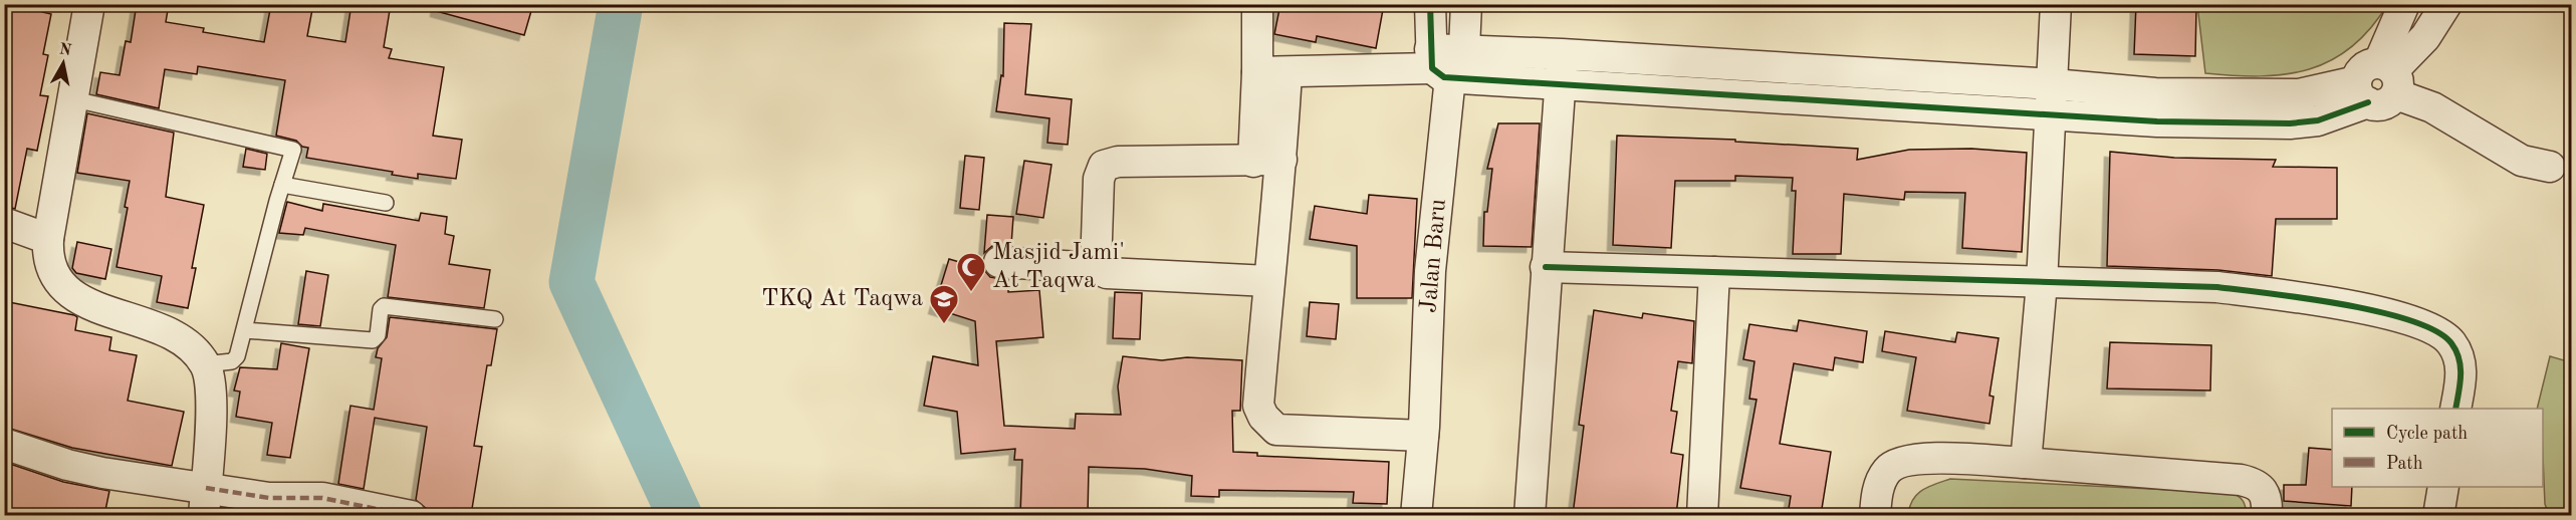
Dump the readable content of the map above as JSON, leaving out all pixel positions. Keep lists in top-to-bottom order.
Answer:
{
  "streets": {
    "street": ["Jalan Baru"]
  },
  "places": {
    "mosque": ["Masjid Jami' At Taqwa"],
    "school or university": ["TKQ At Taqwa"]
  },
  "legend": ["Cycle path", "Path"],
  "north": "top"
}
